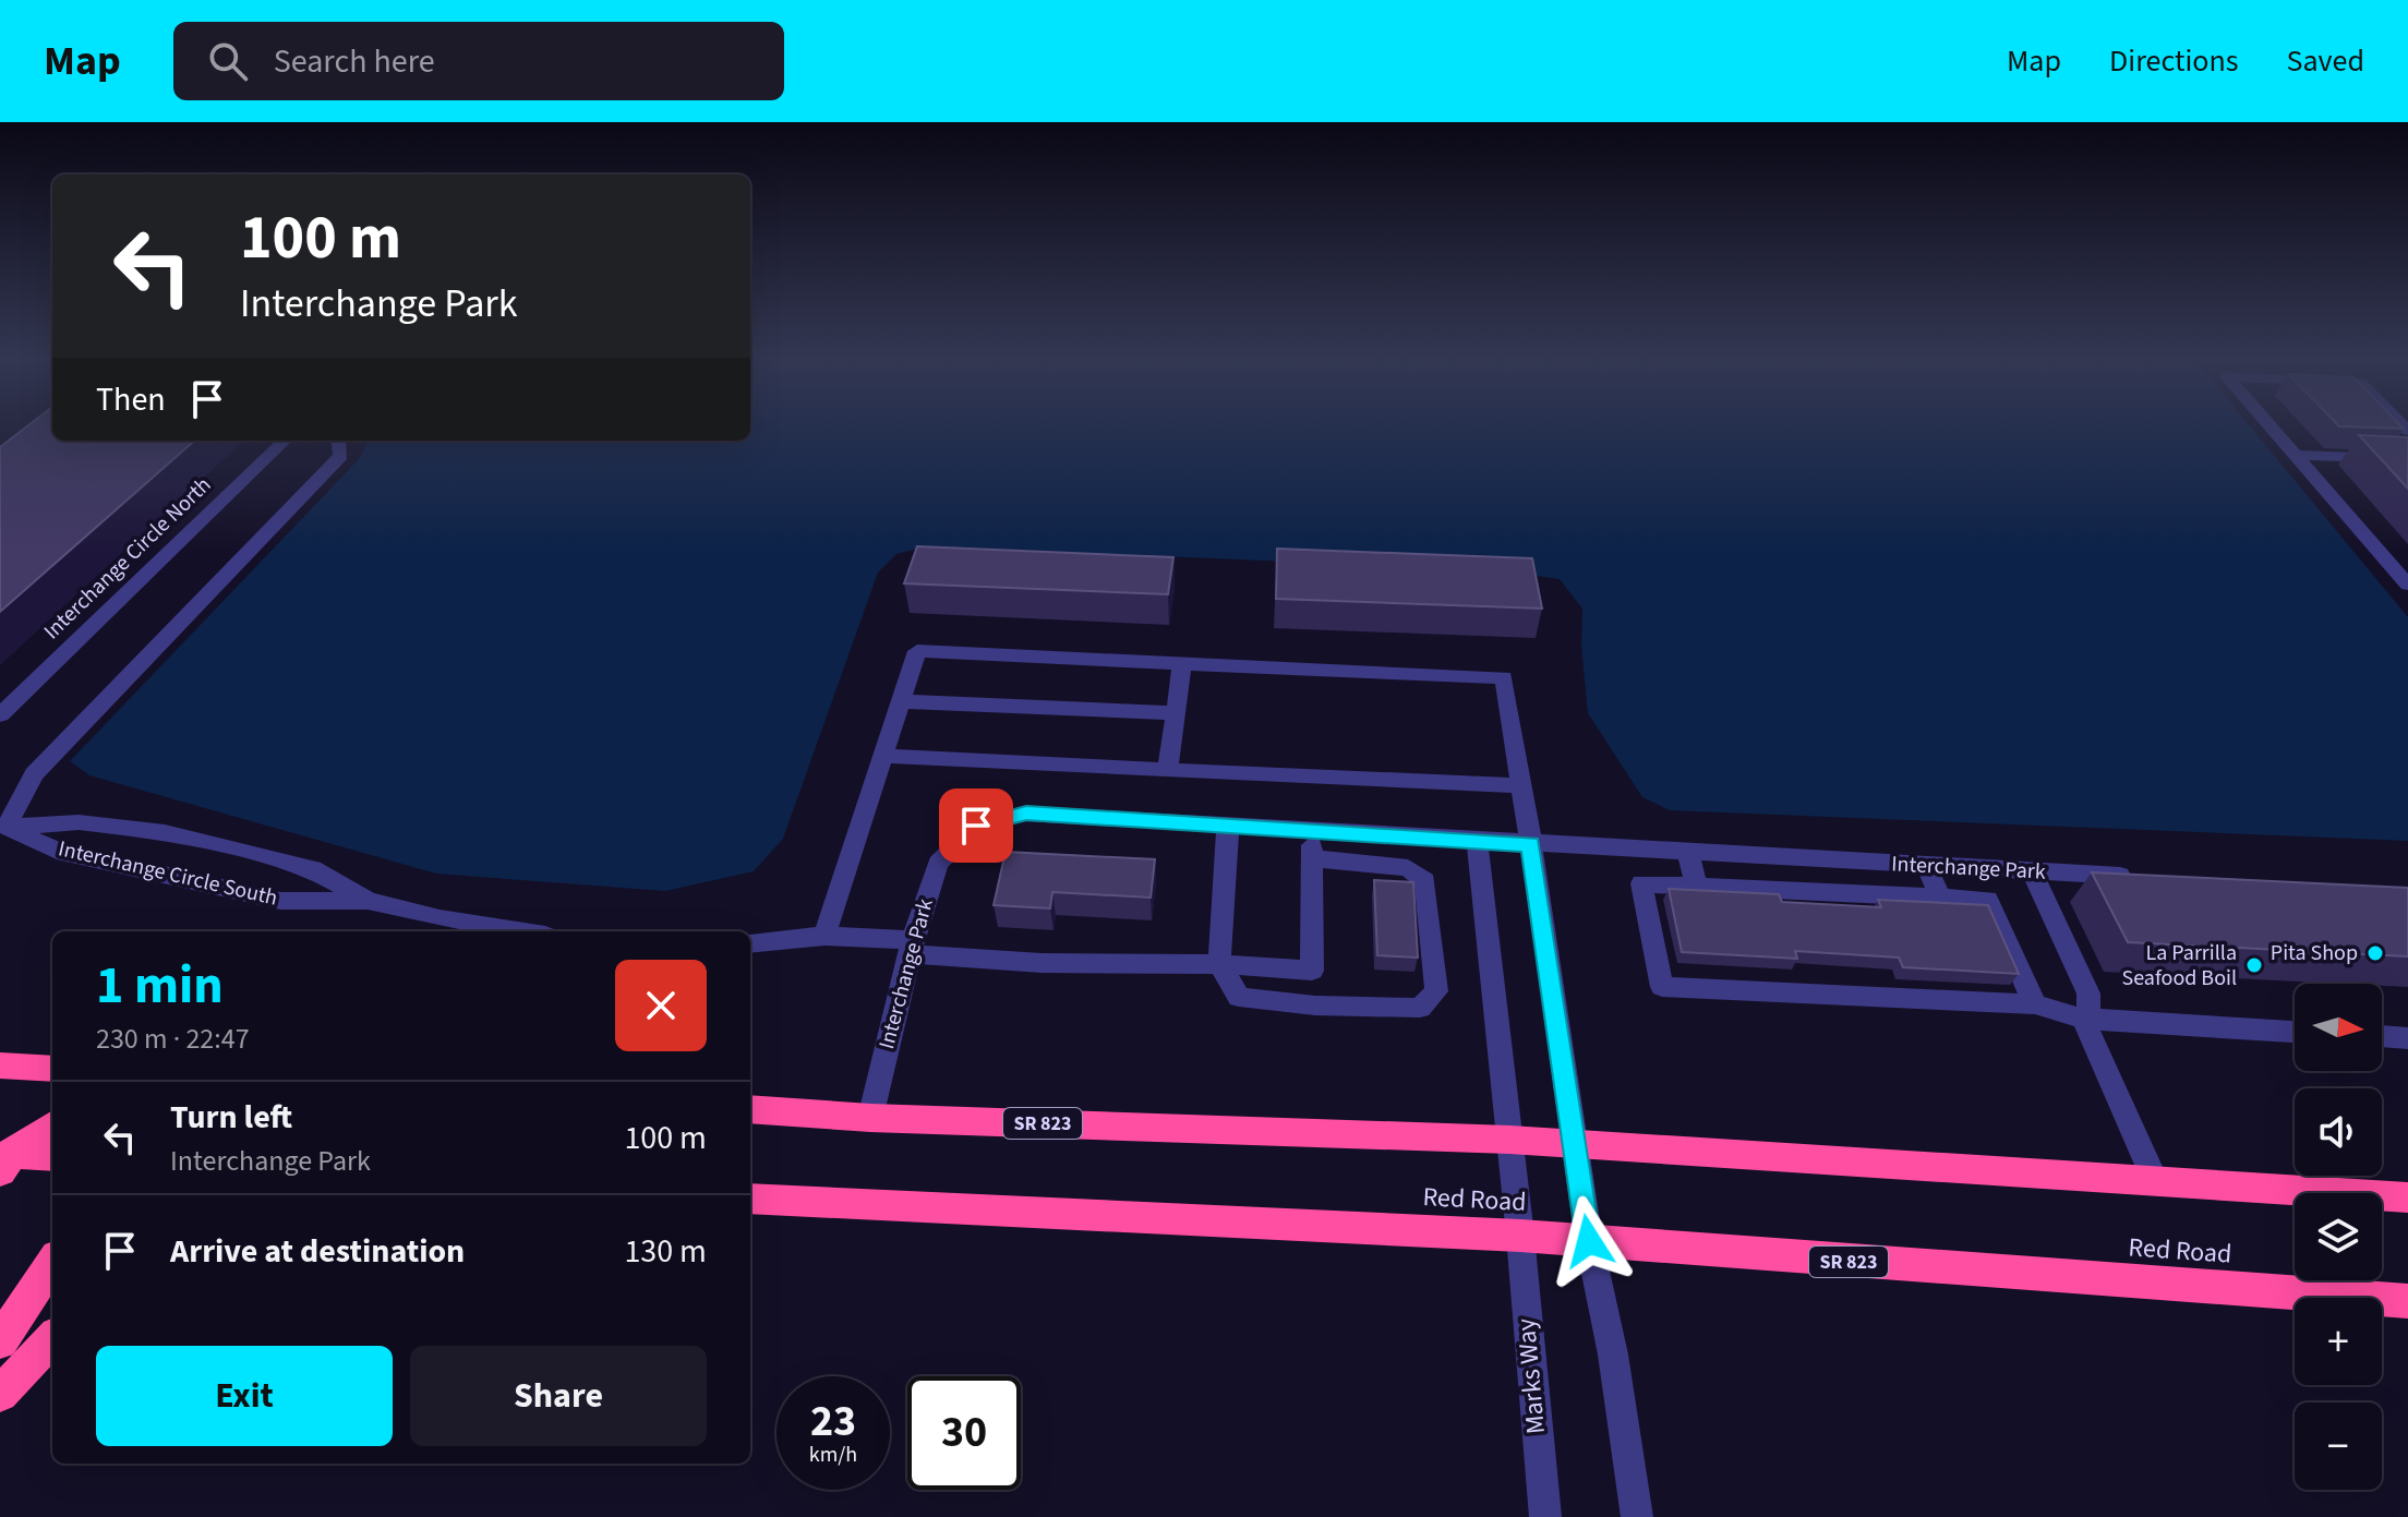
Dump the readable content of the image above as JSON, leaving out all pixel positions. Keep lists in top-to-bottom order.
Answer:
{
  "streets": {
    "highway": ["SR 823", "Red Road"],
    "street": [
      "Interchange Circle North",
      "Interchange Park",
      "Interchange Circle South",
      "Marks Way"
    ]
  },
  "crossings": [
    ["Interchange Park", "SR 823"],
    ["Red Road", "Marks Way"]
  ],
  "places": ["Pita Shop", "La Parrilla Seafood Boil"],
  "north": "right",
  "page": {
    "header": "Map",
    "search": "Search here",
    "nav": ["Map", "Directions", "Saved"],
    "turn": ["100 m", "Interchange Park"],
    "then": "Then",
    "heading": ["1 min", "230 m · 22:47"],
    "map_buttons": ["+", "−"],
    "list": [
      {
        "name": "Turn left",
        "note": "Interchange Park",
        "value": "100 m"
      },
      {
        "name": "Arrive at destination",
        "value": "130 m"
      }
    ],
    "buttons": ["Exit", "Share"],
    "speed": "23 km/h",
    "limit": "30"
  }
}
